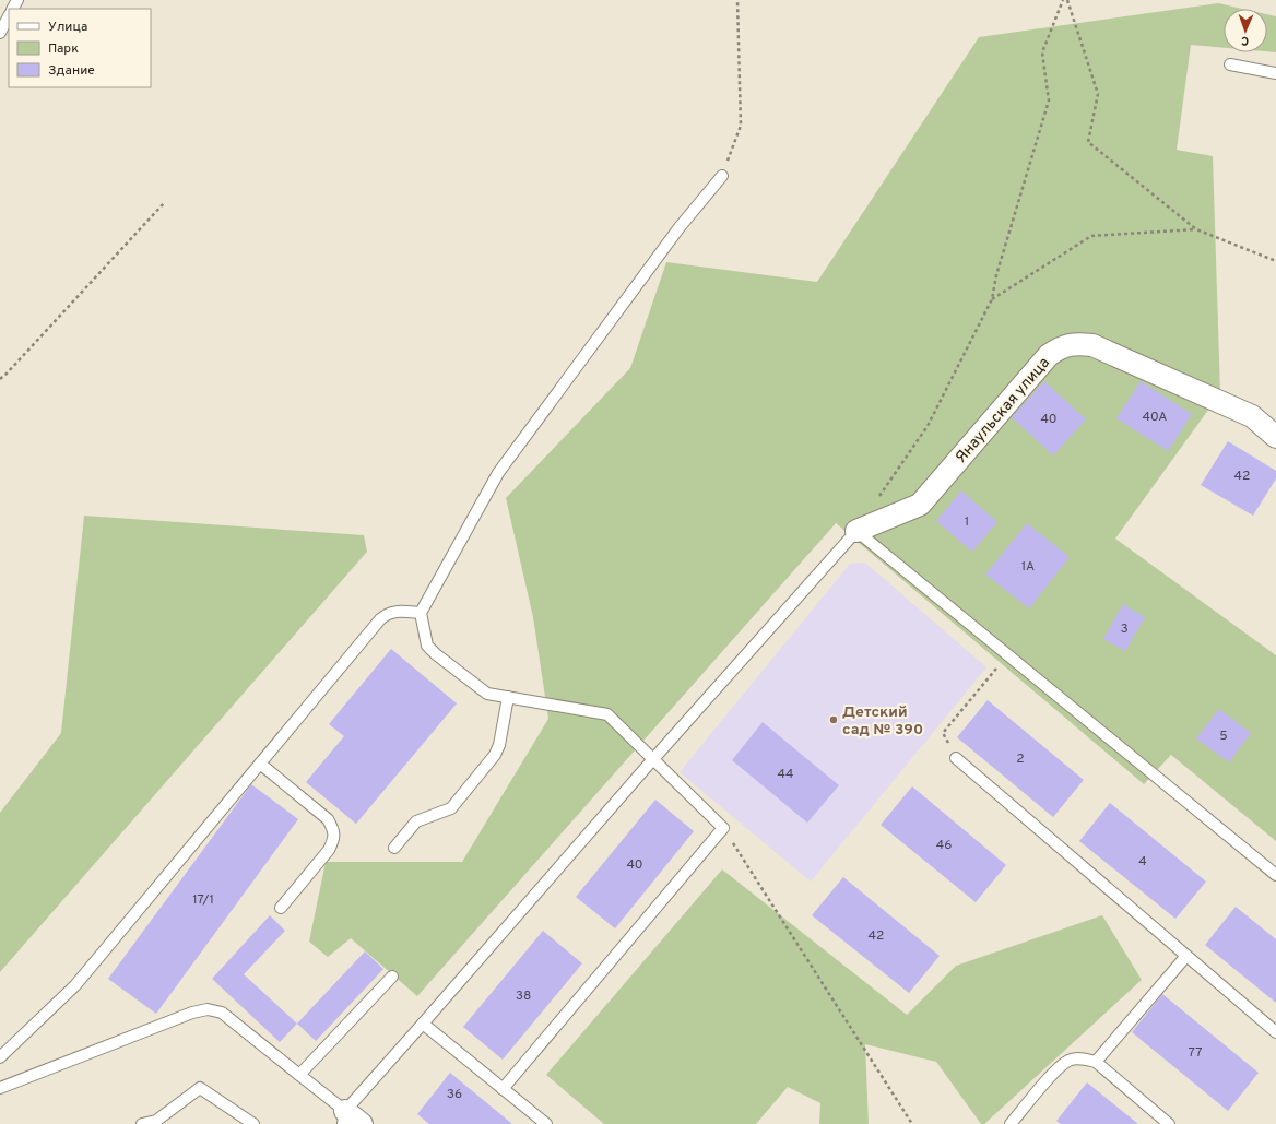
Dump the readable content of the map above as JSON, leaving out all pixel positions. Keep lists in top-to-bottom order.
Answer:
{
  "streets": {
    "street": ["Янаульская улица"]
  },
  "places": ["Детский сад № 390"],
  "house_numbers": [
    "40А",
    "40",
    "42",
    "1",
    "1А",
    "3",
    "5",
    "2",
    "44",
    "46",
    "4",
    "40",
    "17/1",
    "42",
    "38",
    "77",
    "36"
  ],
  "legend": ["Улица", "Парк", "Здание"],
  "north": "bottom"
}
